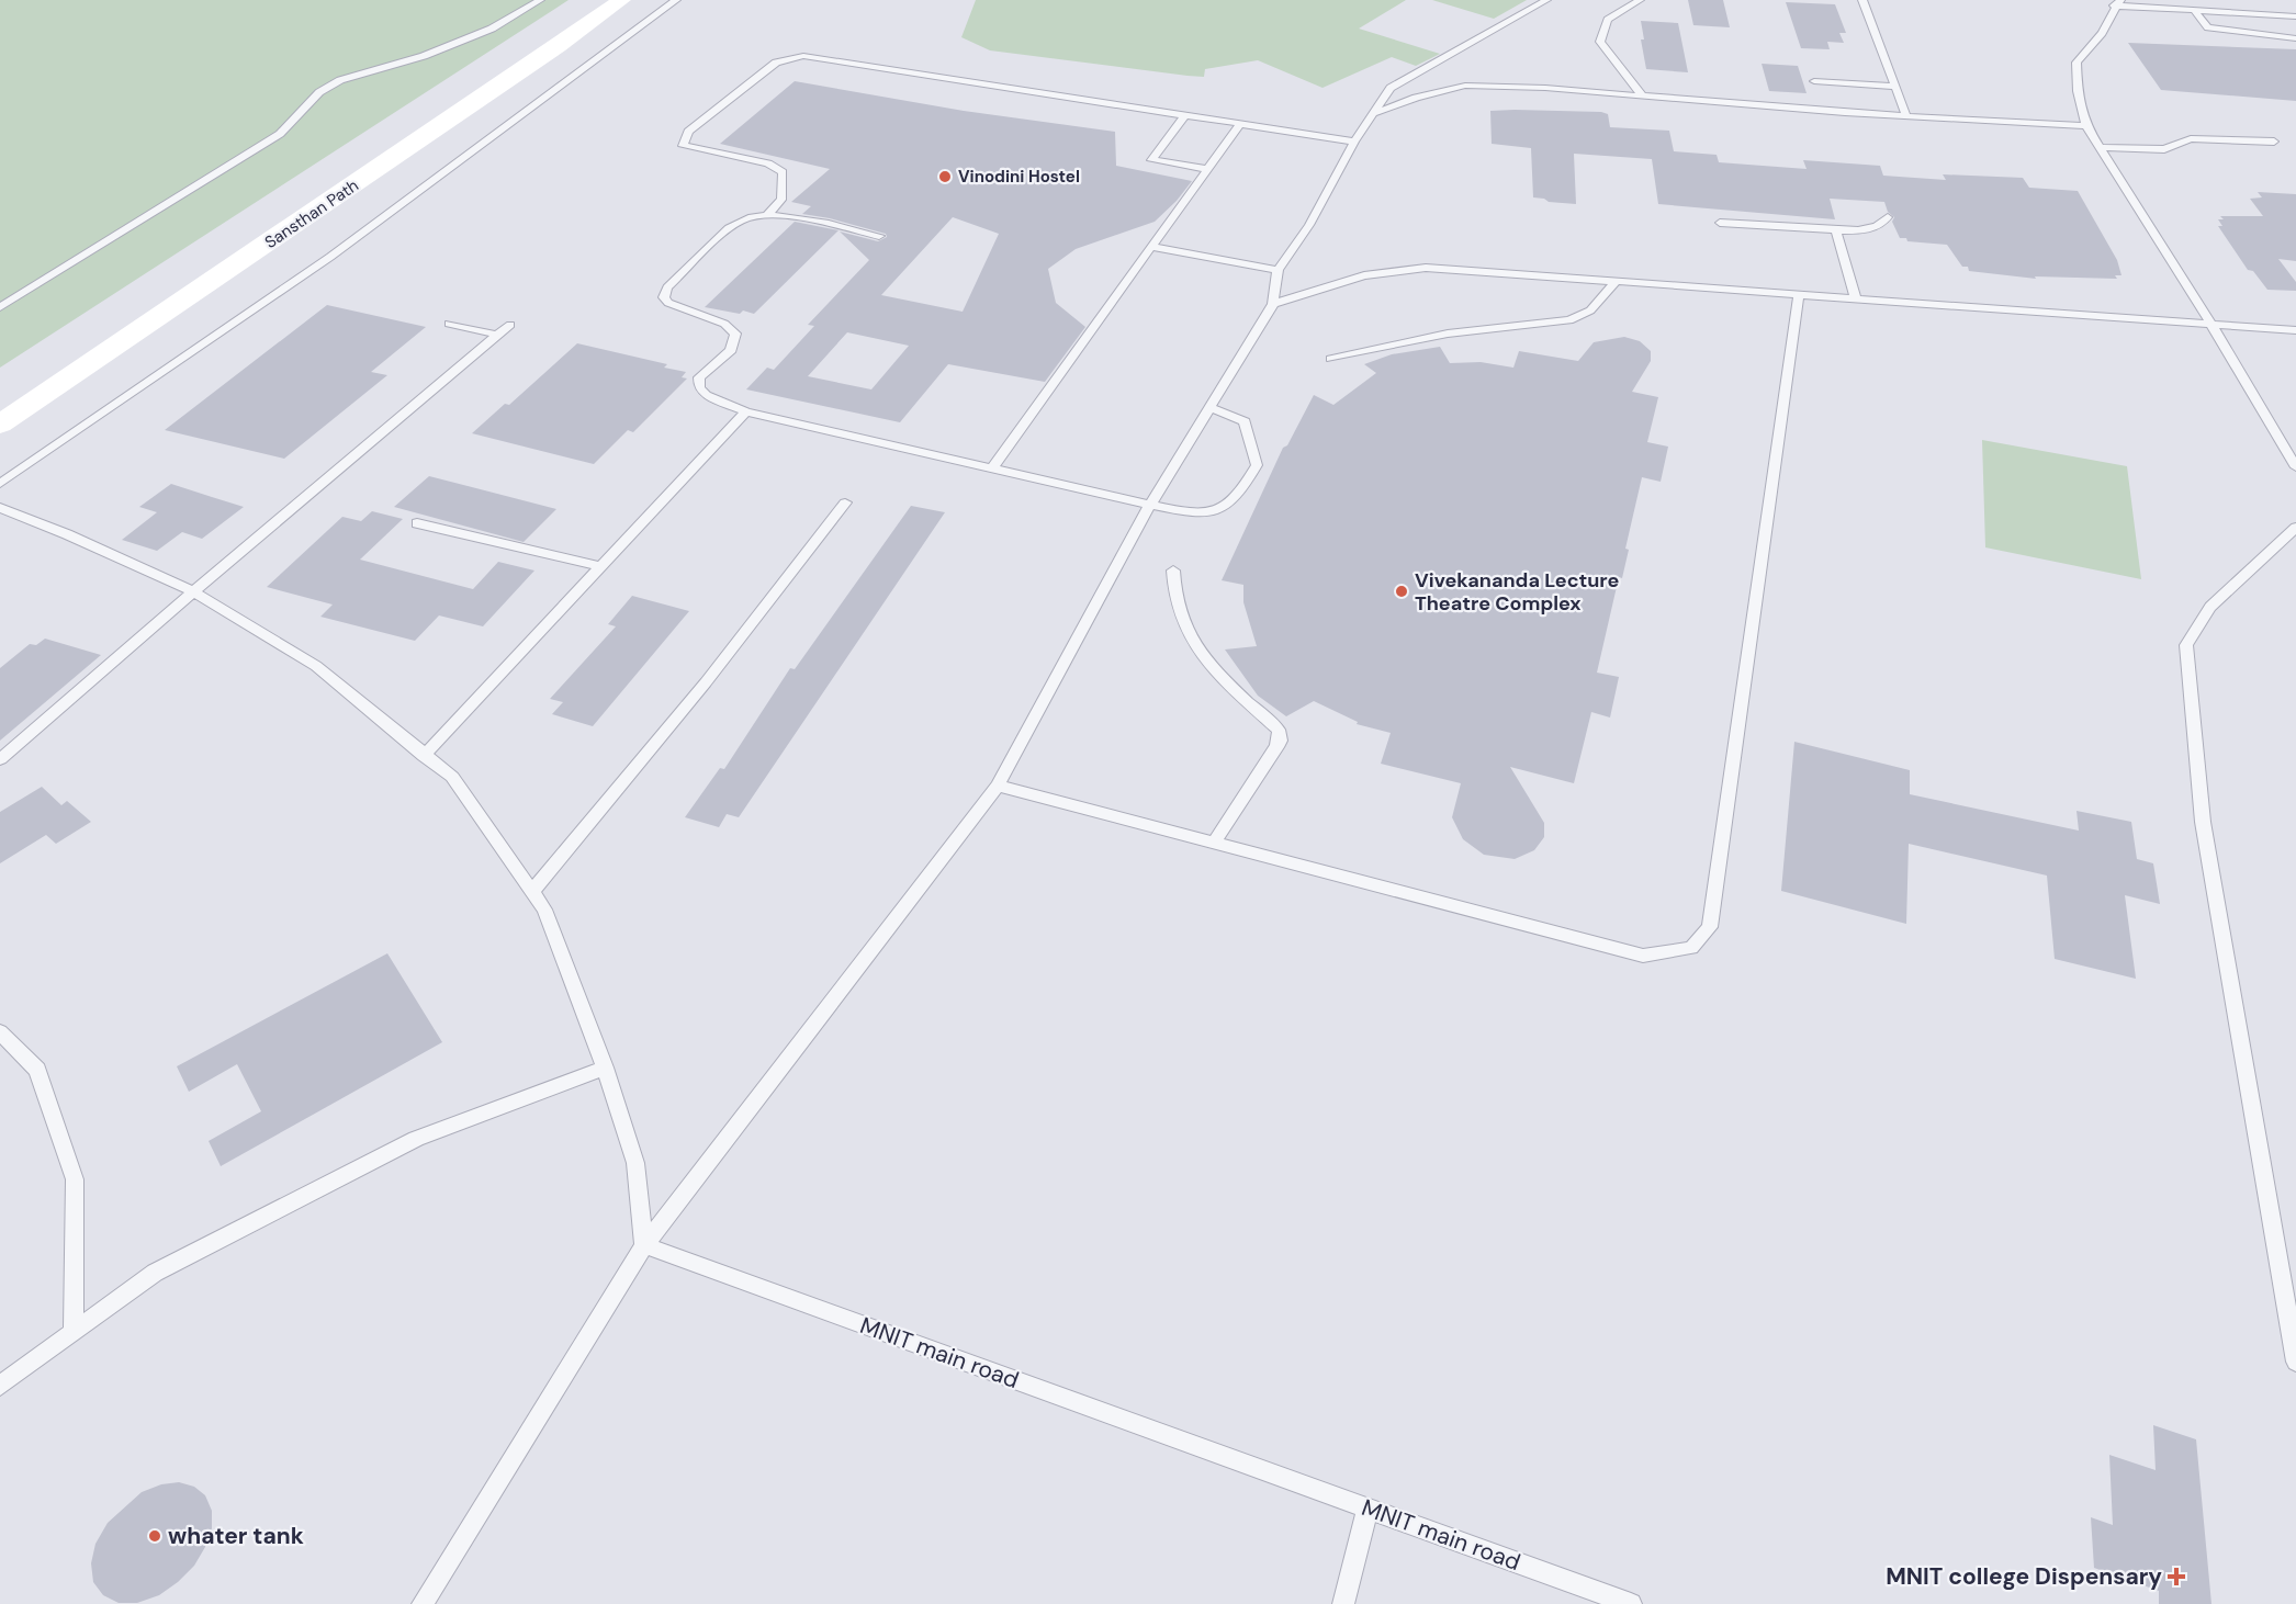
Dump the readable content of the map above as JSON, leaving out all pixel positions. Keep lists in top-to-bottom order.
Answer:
{
  "streets": {
    "street": ["Sansthan Path"],
    "lane": ["MNIT main road"]
  },
  "places": {
    "other": ["Vinodini Hostel", "Vivekananda Lecture Theatre Complex", "whater tank"],
    "health": ["MNIT college Dispensary"]
  }
}
